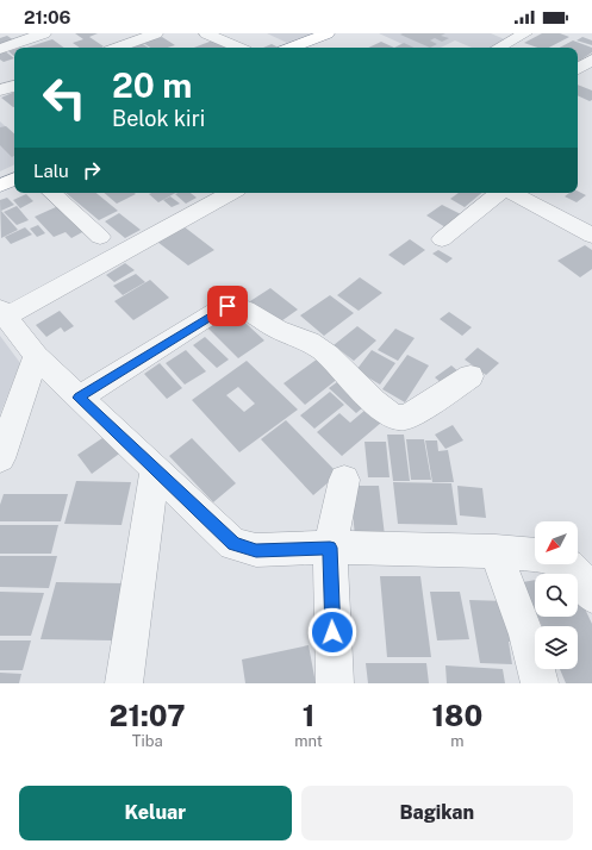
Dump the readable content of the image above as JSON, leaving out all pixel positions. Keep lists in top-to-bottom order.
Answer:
{
  "north": "bottom left",
  "page": {
    "status": "21:06",
    "turn": ["20 m", "Belok kiri"],
    "then": "Lalu",
    "eta": [
      "21:07",
      "Tiba",
      "1",
      "mnt",
      "180",
      "m"
    ],
    "buttons": ["Keluar", "Bagikan"]
  }
}
